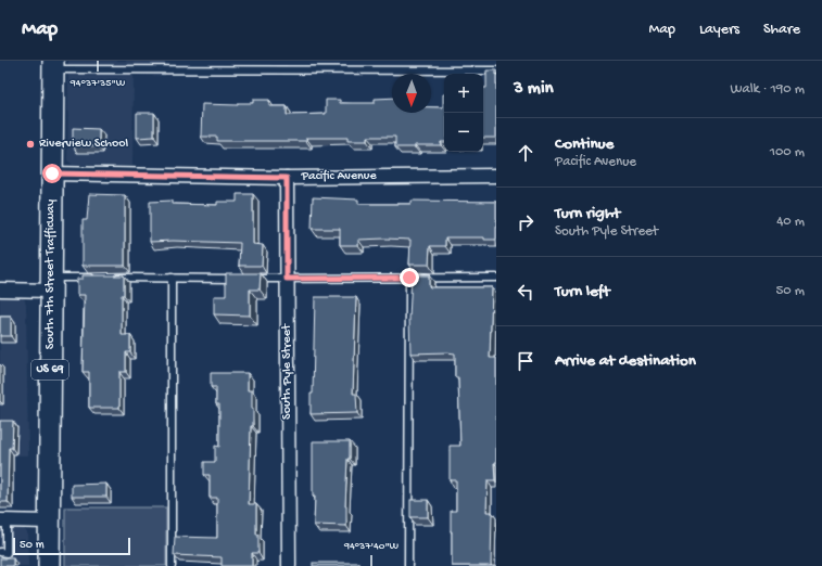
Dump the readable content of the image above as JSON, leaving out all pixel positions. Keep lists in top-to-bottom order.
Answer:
{
  "streets": {
    "main road": ["South 7th Street Trafficway", "US 69"],
    "street": ["Pacific Avenue", "South Pyle Street"]
  },
  "crossings": [
    ["Pacific Avenue", "South 7th Street Trafficway"],
    ["Pacific Avenue", "South Pyle Street"]
  ],
  "places": ["Riverview School"],
  "scale_bar": "50 m",
  "north": "bottom",
  "page": {
    "header": "Map",
    "nav": ["Map", "Layers", "Share"],
    "heading": ["3 min", "Walk · 190 m"],
    "map_buttons": ["+", "−"],
    "list": [
      ["Continue", "Pacific Avenue", "100 m"],
      ["Turn right", "South Pyle Street", "40 m"],
      ["Turn left", "50 m"],
      "Arrive at destination"
    ],
    "scale": "50 m"
  },
  "coordinates": ["94°37'35\"W", "94°37'40\"W"]
}
